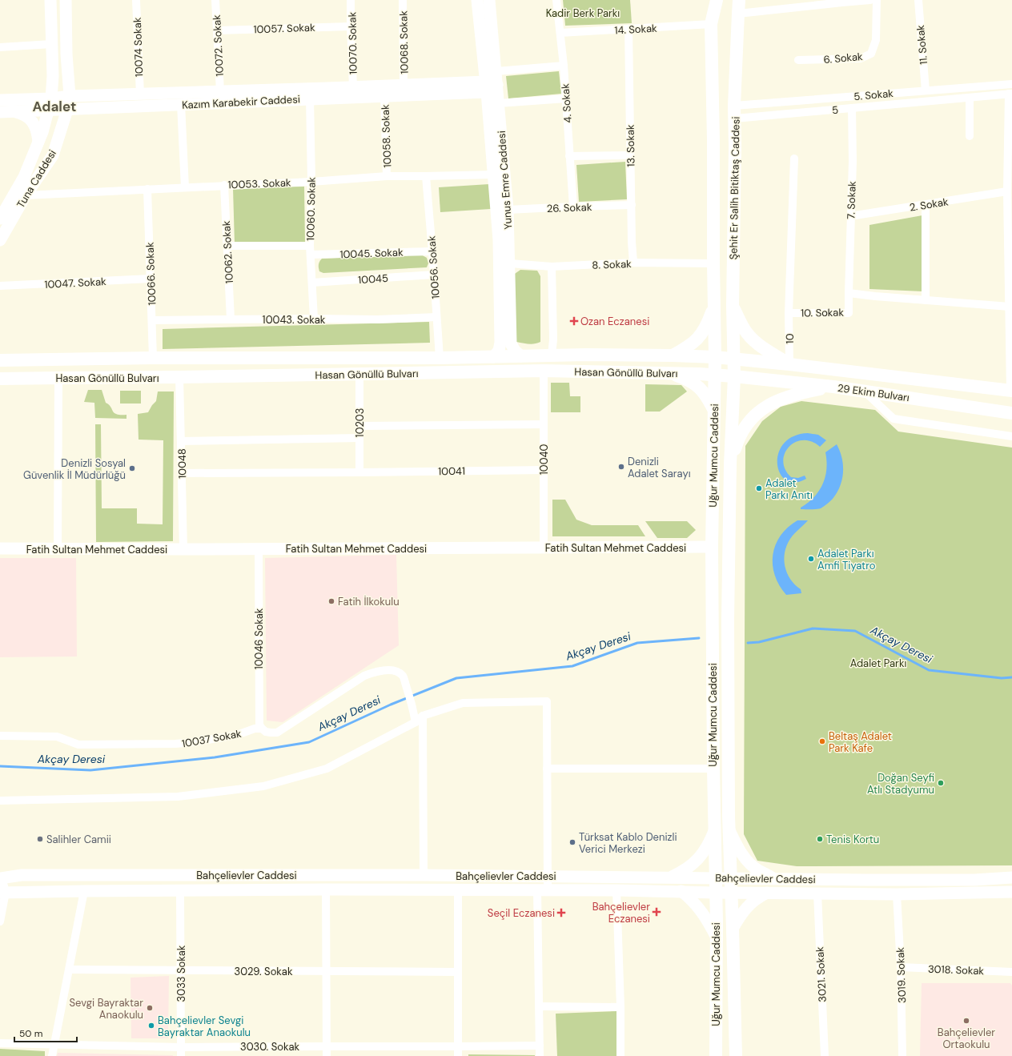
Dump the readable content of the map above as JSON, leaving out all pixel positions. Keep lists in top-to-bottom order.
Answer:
{
  "streets": {
    "main road": [
      "Şehit Er Salih Bitiktaş Caddesi",
      "Hasan Gönüllü Bulvarı",
      "29 Ekim Bulvarı",
      "Uğur Mumcu Caddesi"
    ],
    "street": [
      "10057. Sokak",
      "14. Sokak",
      "10068. Sokak",
      "10070. Sokak",
      "11. Sokak",
      "10072. Sokak",
      "10074 Sokak",
      "6. Sokak",
      "5. Sokak",
      "Kazım Karabekir Caddesi",
      "4. Sokak",
      "5",
      "10058. Sokak",
      "13. Sokak",
      "Tuna Caddesi",
      "Yunus Emre Caddesi",
      "10053. Sokak",
      "7. Sokak",
      "2. Sokak",
      "26. Sokak",
      "10060. Sokak",
      "10062. Sokak",
      "10045. Sokak",
      "8. Sokak",
      "10056. Sokak",
      "10066. Sokak",
      "10045",
      "10047. Sokak",
      "10. Sokak",
      "10043. Sokak",
      "10",
      "10203",
      "10040",
      "10048",
      "10041",
      "Fatih Sultan Mehmet Caddesi",
      "10046 Sokak",
      "10037 Sokak",
      "Bahçelievler Caddesi",
      "3018. Sokak",
      "3029. Sokak",
      "3033 Sokak",
      "3021. Sokak",
      "3019. Sokak",
      "3030. Sokak"
    ]
  },
  "crossings": [
    ["10057. Sokak", "10070. Sokak"],
    ["10057. Sokak", "10072. Sokak"],
    ["14. Sokak", "4. Sokak"],
    ["14. Sokak", "13. Sokak"],
    ["14. Sokak", "Şehit Er Salih Bitiktaş Caddesi"],
    ["10068. Sokak", "Kazım Karabekir Caddesi"],
    ["10070. Sokak", "Kazım Karabekir Caddesi"],
    ["11. Sokak", "5. Sokak"],
    ["10072. Sokak", "Kazım Karabekir Caddesi"],
    ["10074 Sokak", "Kazım Karabekir Caddesi"],
    ["5. Sokak", "5"],
    ["5. Sokak", "Şehit Er Salih Bitiktaş Caddesi"],
    ["Kazım Karabekir Caddesi", "10058. Sokak"],
    ["Kazım Karabekir Caddesi", "Tuna Caddesi"],
    ["Kazım Karabekir Caddesi", "Yunus Emre Caddesi"],
    ["Kazım Karabekir Caddesi", "10060. Sokak"],
    ["4. Sokak", "26. Sokak"],
    ["5", "Şehit Er Salih Bitiktaş Caddesi"],
    ["5", "7. Sokak"],
    ["10058. Sokak", "10053. Sokak"],
    ["13. Sokak", "26. Sokak"],
    ["13. Sokak", "8. Sokak"],
    ["Tuna Caddesi", "10053. Sokak"],
    ["Yunus Emre Caddesi", "10053. Sokak"],
    ["Yunus Emre Caddesi", "26. Sokak"],
    ["Yunus Emre Caddesi", "8. Sokak"],
    ["Yunus Emre Caddesi", "Hasan Gönüllü Bulvarı"],
    ["10053. Sokak", "10060. Sokak"],
    ["10053. Sokak", "10062. Sokak"],
    ["10053. Sokak", "10056. Sokak"],
    ["10053. Sokak", "10066. Sokak"],
    ["Şehit Er Salih Bitiktaş Caddesi", "8. Sokak"],
    ["Şehit Er Salih Bitiktaş Caddesi", "Hasan Gönüllü Bulvarı"],
    ["Şehit Er Salih Bitiktaş Caddesi", "29 Ekim Bulvarı"],
    ["Şehit Er Salih Bitiktaş Caddesi", "Uğur Mumcu Caddesi"],
    ["7. Sokak", "2. Sokak"],
    ["7. Sokak", "10. Sokak"],
    ["10060. Sokak", "10045. Sokak"],
    ["10060. Sokak", "10045"],
    ["10060. Sokak", "10043. Sokak"],
    ["10062. Sokak", "10045. Sokak"],
    ["10062. Sokak", "10043. Sokak"],
    ["10045. Sokak", "10056. Sokak"],
    ["10056. Sokak", "10045"],
    ["10056. Sokak", "10043. Sokak"],
    ["10056. Sokak", "Hasan Gönüllü Bulvarı"],
    ["10066. Sokak", "10047. Sokak"],
    ["10066. Sokak", "10043. Sokak"],
    ["10066. Sokak", "Hasan Gönüllü Bulvarı"],
    ["10. Sokak", "10"],
    ["10", "29 Ekim Bulvarı"],
    ["Hasan Gönüllü Bulvarı", "29 Ekim Bulvarı"],
    ["Hasan Gönüllü Bulvarı", "10203"],
    ["Hasan Gönüllü Bulvarı", "Uğur Mumcu Caddesi"],
    ["Hasan Gönüllü Bulvarı", "10040"],
    ["Hasan Gönüllü Bulvarı", "10048"],
    ["29 Ekim Bulvarı", "Uğur Mumcu Caddesi"],
    ["10203", "10041"],
    ["Uğur Mumcu Caddesi", "Fatih Sultan Mehmet Caddesi"],
    ["Uğur Mumcu Caddesi", "Bahçelievler Caddesi"],
    ["10040", "10041"],
    ["10040", "Fatih Sultan Mehmet Caddesi"],
    ["10048", "10041"],
    ["10048", "Fatih Sultan Mehmet Caddesi"],
    ["Fatih Sultan Mehmet Caddesi", "10046 Sokak"],
    ["10046 Sokak", "10037 Sokak"],
    ["Bahçelievler Caddesi", "3033 Sokak"],
    ["Bahçelievler Caddesi", "3021. Sokak"],
    ["Bahçelievler Caddesi", "3019. Sokak"],
    ["3018. Sokak", "3019. Sokak"],
    ["3029. Sokak", "3033 Sokak"],
    ["3033 Sokak", "3030. Sokak"]
  ],
  "districts": ["Adalet"],
  "water": ["Akçay Deresi"],
  "parks": ["Kadir Berk Parkı", "Adalet Parkı"],
  "places": {
    "health": ["Ozan Eczanesi", "Bahçelievler Eczanesi", "Seçil Eczanesi"],
    "other": [
      "Denizli Adalet Sarayı",
      "Denizli Sosyal Güvenlik İl Müdürlüğü",
      "Adalet Parkı Anıtı",
      "Adalet Parkı Amfi Tiyatro",
      "Fatih İlkokulu",
      "Beltaş Adalet Park Kafe",
      "Doğan Seyfi Atlı Stadyumu",
      "Salihler Camii",
      "Tenis Kortu",
      "Türksat Kablo Denizli Verici Merkezi",
      "Sevgi Bayraktar Anaokulu",
      "Bahçelievler Ortaokulu",
      "Bahçelievler Sevgi Bayraktar Anaokulu"
    ]
  },
  "scale_bar": "50 m"
}
